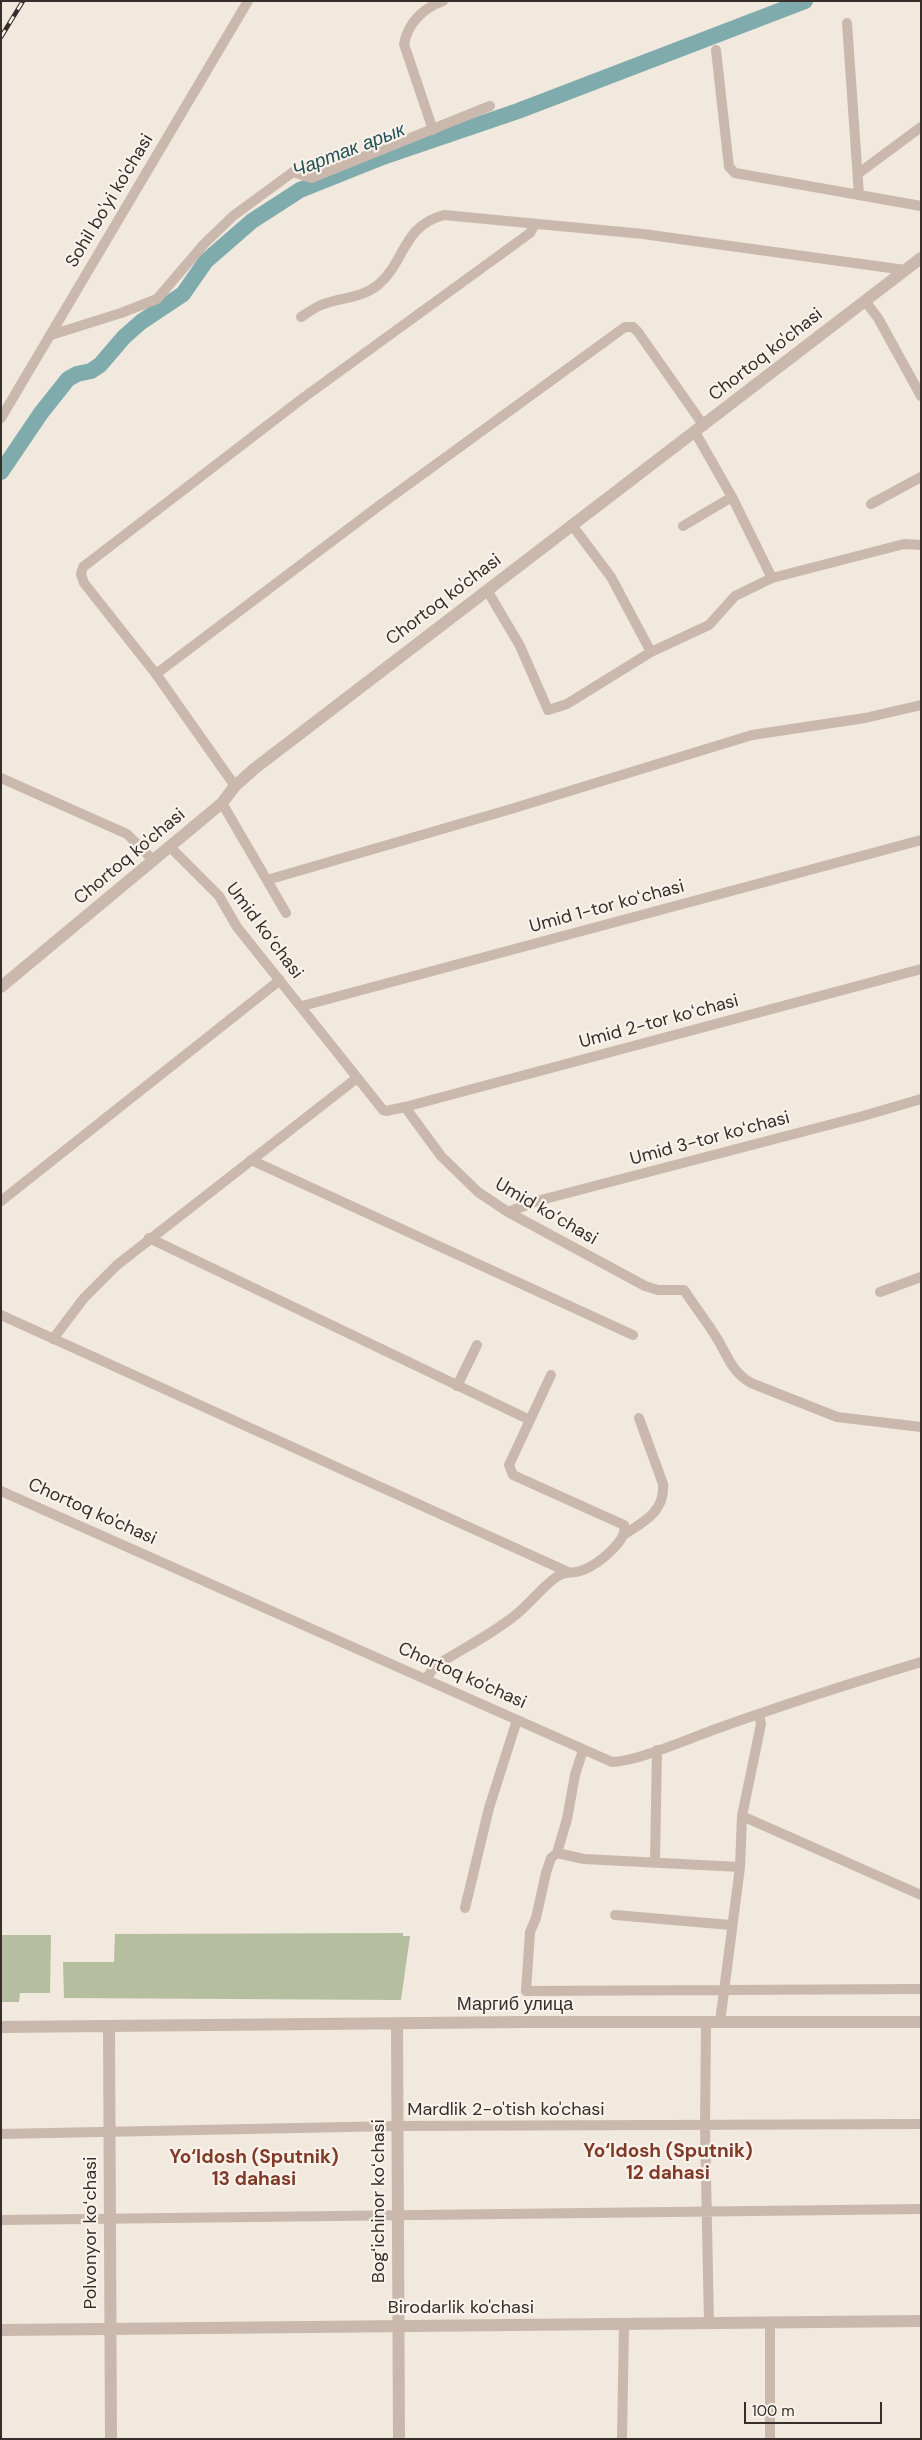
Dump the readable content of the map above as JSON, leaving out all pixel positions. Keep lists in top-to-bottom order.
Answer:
{
  "streets": {
    "street": [
      "Sohil bo'yi ko'chasi",
      "Chortoq ko'chasi",
      "Umid 1-tor koʻchasi",
      "Umid ko‘chasi",
      "Umid 2-tor koʻchasi",
      "Umid 3-tor koʻchasi",
      "Маргиб улица",
      "Mardlik 2-o'tish ko'chasi",
      "Bogʻichinor koʻchasi",
      "Polvonyor koʻchasi",
      "Birodarlik ko'chasi"
    ]
  },
  "crossings": [
    ["Chortoq ko'chasi", "Umid ko‘chasi"],
    ["Umid 1-tor koʻchasi", "Umid ko‘chasi"],
    ["Umid ko‘chasi", "Umid 2-tor koʻchasi"],
    ["Umid ko‘chasi", "Umid 3-tor koʻchasi"],
    ["Маргиб улица", "Bogʻichinor koʻchasi"],
    ["Маргиб улица", "Polvonyor koʻchasi"],
    ["Mardlik 2-o'tish ko'chasi", "Bogʻichinor koʻchasi"],
    ["Mardlik 2-o'tish ko'chasi", "Polvonyor koʻchasi"],
    ["Bogʻichinor koʻchasi", "Birodarlik ko'chasi"],
    ["Polvonyor koʻchasi", "Birodarlik ko'chasi"]
  ],
  "districts": ["Yo‘ldosh (Sputnik) 12 dahasi", "Yo‘ldosh (Sputnik) 13 dahasi"],
  "water": ["Чартак арык"],
  "scale_bar": "100 m"
}
